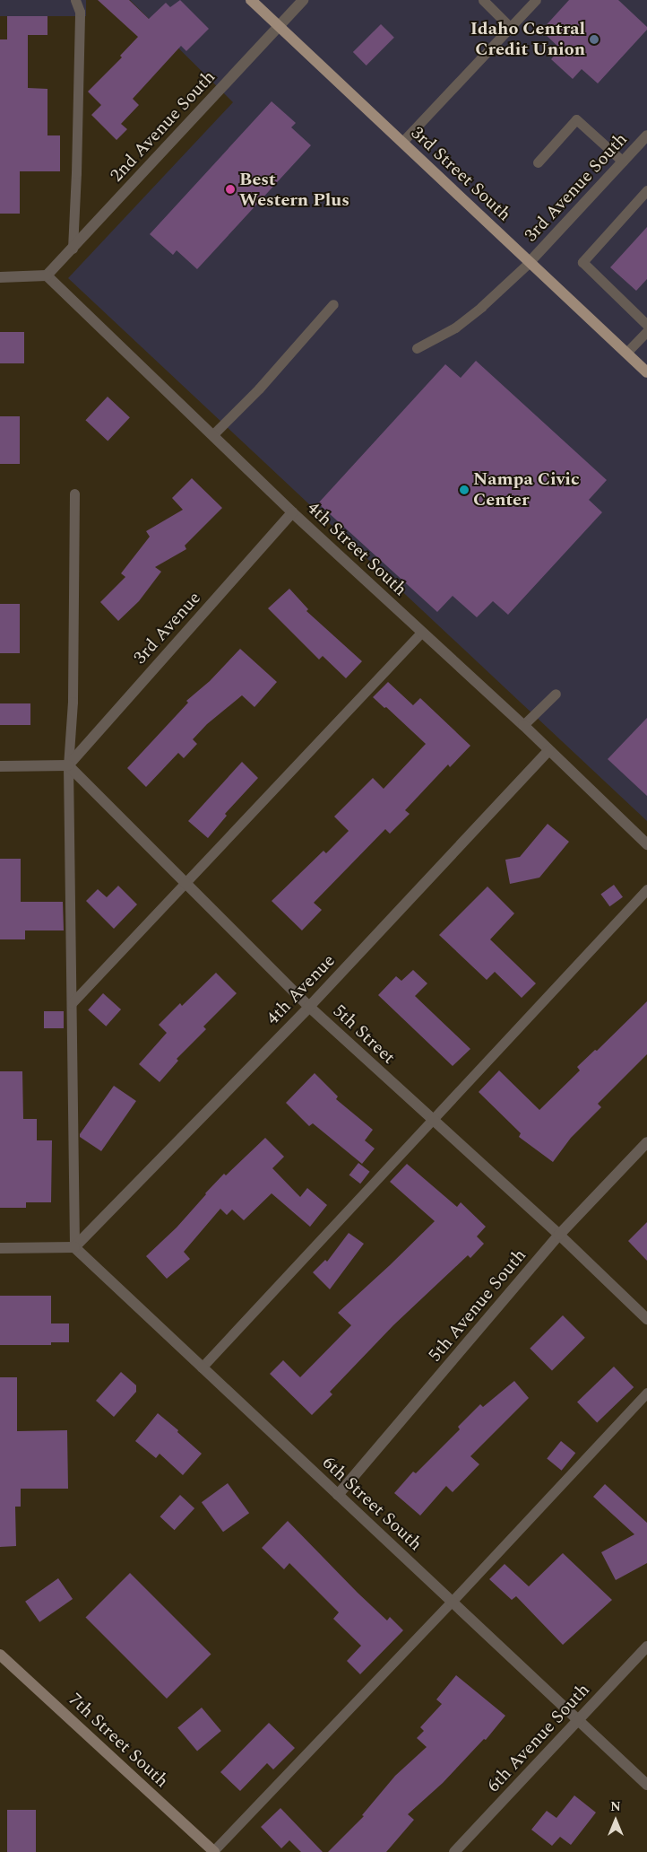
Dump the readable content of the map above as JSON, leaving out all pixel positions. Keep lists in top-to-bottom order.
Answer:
{
  "streets": {
    "main road": ["3rd Street South", "7th Street South"],
    "street": [
      "2nd Avenue South",
      "3rd Avenue South",
      "4th Street South",
      "3rd Avenue",
      "4th Avenue",
      "5th Street",
      "5th Avenue South",
      "6th Street South",
      "6th Avenue South"
    ]
  },
  "crossings": [
    ["2nd Avenue South", "3rd Street South"],
    ["2nd Avenue South", "4th Street South"],
    ["3rd Street South", "3rd Avenue South"],
    ["4th Street South", "3rd Avenue"],
    ["4th Street South", "4th Avenue"],
    ["3rd Avenue", "5th Street"],
    ["4th Avenue", "5th Street"],
    ["4th Avenue", "6th Street South"],
    ["5th Street", "5th Avenue South"],
    ["5th Avenue South", "6th Street South"],
    ["6th Street South", "6th Avenue South"]
  ],
  "places": ["Idaho Central Credit Union", "Best Western Plus", "Nampa Civic Center"],
  "north": "top"
}
